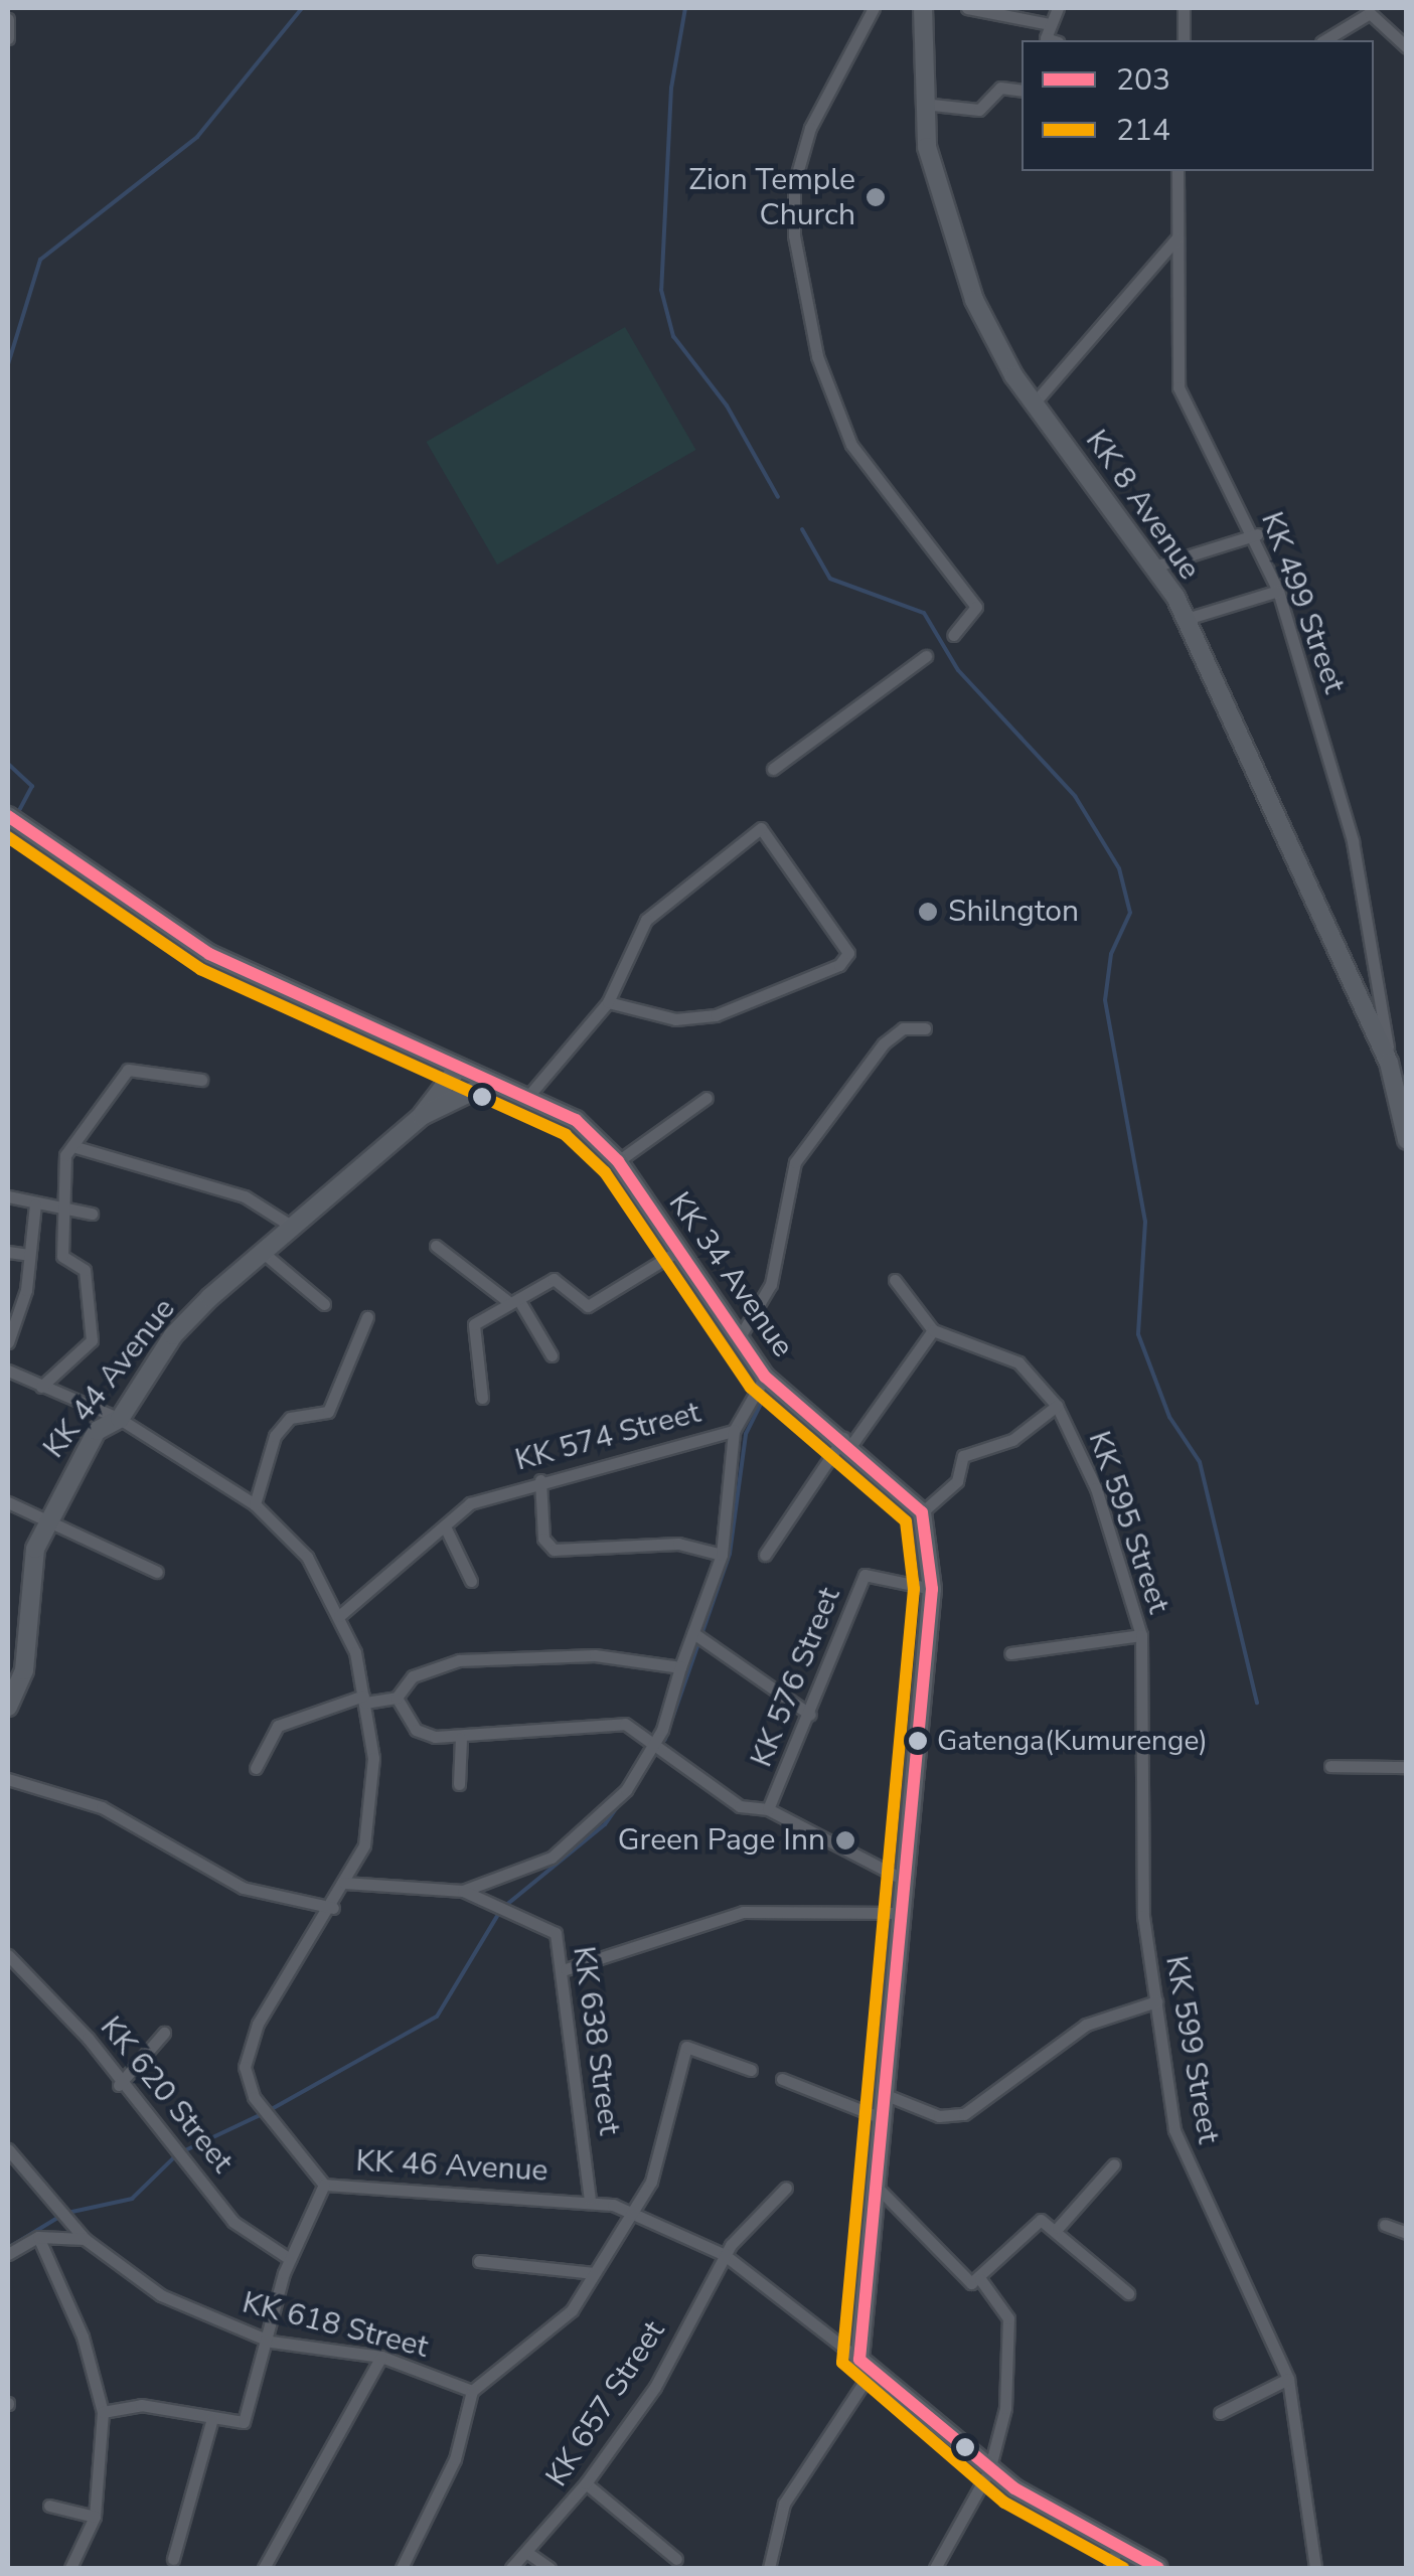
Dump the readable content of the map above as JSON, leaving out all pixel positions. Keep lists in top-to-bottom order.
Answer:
{
  "streets": {
    "main road": ["KK 8 Avenue", "KK 34 Avenue", "KK 44 Avenue"],
    "street": [
      "KK 499 Street",
      "KK 574 Street",
      "KK 595 Street",
      "KK 576 Street",
      "KK 638 Street",
      "KK 599 Street",
      "KK 620 Street",
      "KK 46 Avenue",
      "KK 618 Street",
      "KK 657 Street"
    ]
  },
  "crossings": [
    ["KK 8 Avenue", "KK 499 Street"],
    ["KK 34 Avenue", "KK 44 Avenue"],
    ["KK 34 Avenue", "KK 574 Street"],
    ["KK 44 Avenue", "KK 46 Avenue"],
    ["KK 574 Street", "KK 46 Avenue"],
    ["KK 595 Street", "KK 599 Street"],
    ["KK 638 Street", "KK 46 Avenue"],
    ["KK 46 Avenue", "KK 657 Street"]
  ],
  "places": [
    "Zion Temple Church",
    "Shilngton",
    "Gatenga(Kumurenge)",
    "Green Page Inn"
  ],
  "lines": ["transit line 203", "transit line 214"],
  "legend": ["203", "214"]
}
